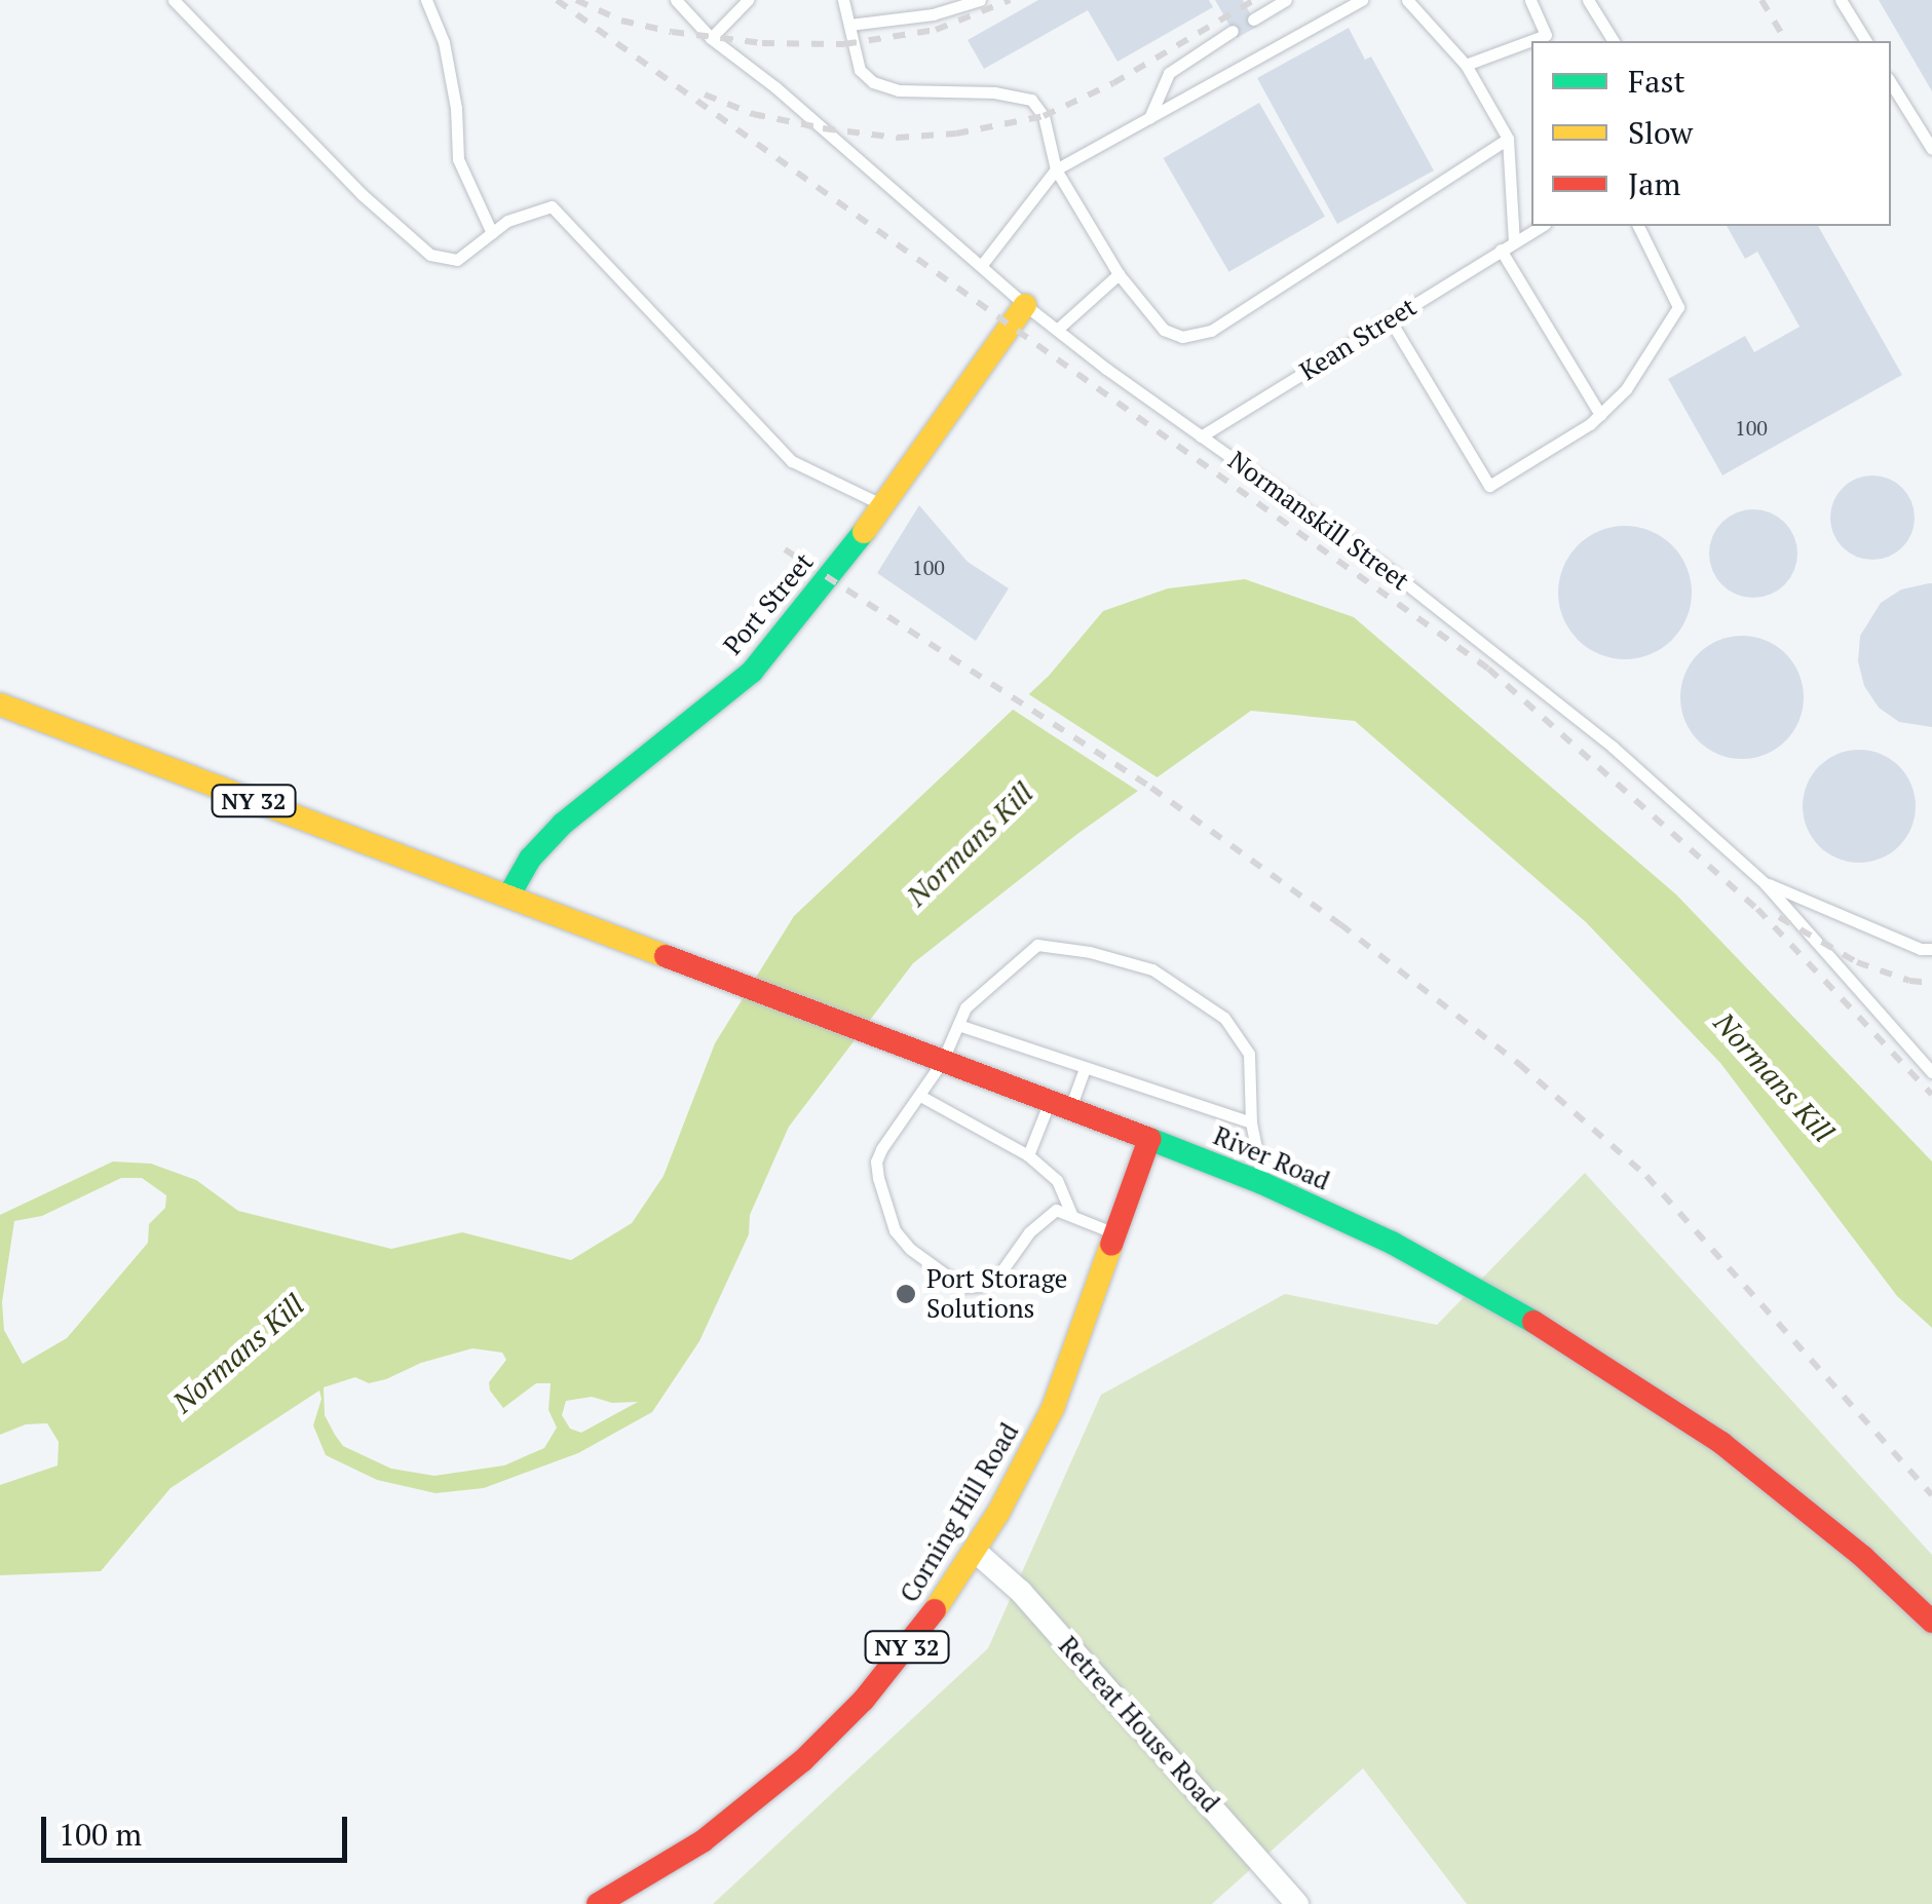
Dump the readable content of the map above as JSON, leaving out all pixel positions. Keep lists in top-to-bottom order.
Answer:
{
  "streets": {
    "main road": [
      "Port Street",
      "NY 32",
      "River Road",
      "Corning Hill Road"
    ],
    "street": ["Retreat House Road"],
    "lane": ["Kean Street", "Normanskill Street"]
  },
  "crossings": [
    ["Kean Street", "Normanskill Street"],
    ["Normanskill Street", "Port Street"],
    ["Port Street", "NY 32"],
    ["Port Street", "River Road"],
    ["NY 32", "River Road"],
    ["River Road", "Corning Hill Road"],
    ["Corning Hill Road", "Retreat House Road"]
  ],
  "water": ["Normans Kill"],
  "places": ["Port Storage Solutions"],
  "house_numbers": ["100", "100"],
  "legend": ["Fast", "Slow", "Jam"],
  "scale_bar": "100 m"
}
